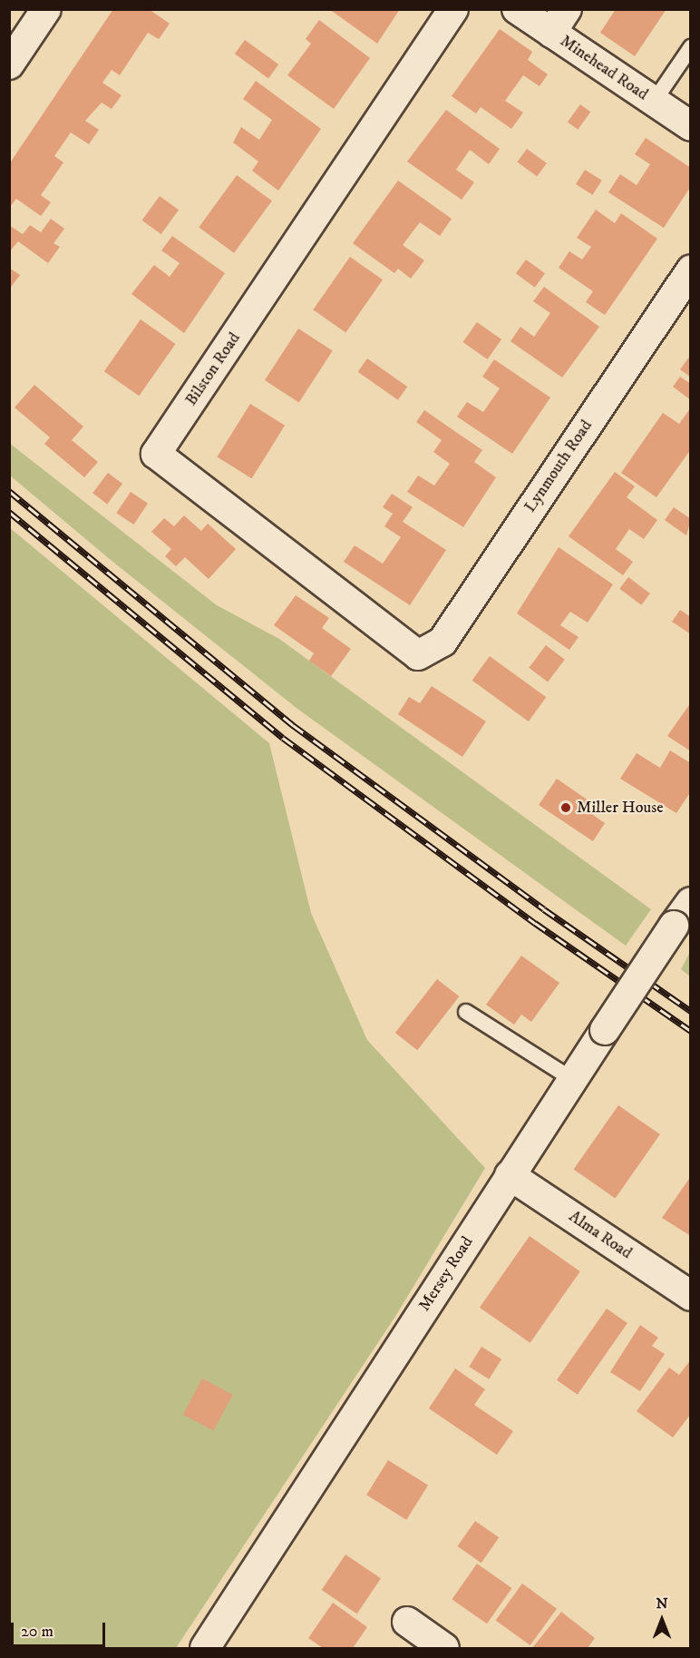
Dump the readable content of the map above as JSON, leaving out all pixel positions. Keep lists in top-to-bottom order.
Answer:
{
  "streets": {
    "street": [
      "Minehead Road",
      "Bilston Road",
      "Lynmouth Road",
      "Alma Road",
      "Mersey Road"
    ]
  },
  "crossings": [
    ["Bilston Road", "Lynmouth Road"],
    ["Alma Road", "Mersey Road"]
  ],
  "places": ["Miller House"],
  "scale_bar": "20 m",
  "north": "top"
}
